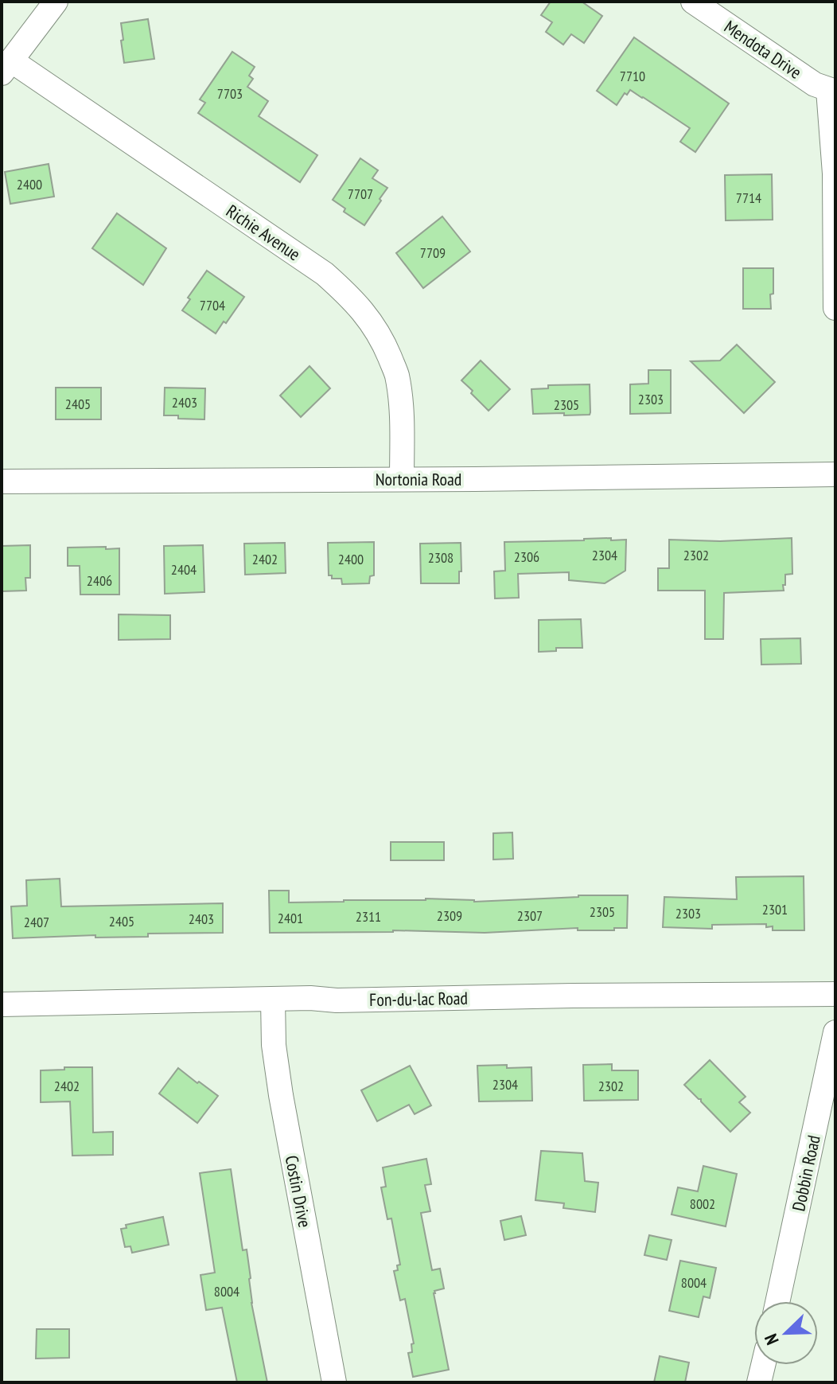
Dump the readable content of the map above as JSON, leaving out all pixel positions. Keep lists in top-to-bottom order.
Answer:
{
  "streets": {
    "street": [
      "Mendota Drive",
      "Richie Avenue",
      "Nortonia Road",
      "Fon-du-lac Road",
      "Dobbin Road",
      "Costin Drive"
    ]
  },
  "crossings": [
    ["Richie Avenue", "Nortonia Road"],
    ["Fon-du-lac Road", "Costin Drive"]
  ],
  "house_numbers": [
    "7710",
    "7703",
    "2400",
    "7707",
    "7714",
    "7709",
    "7704",
    "2303",
    "2403",
    "2405",
    "2305",
    "2304",
    "2302",
    "2306",
    "2308",
    "2402",
    "2400",
    "2404",
    "2406",
    "2301",
    "2305",
    "2303",
    "2309",
    "2307",
    "2311",
    "2401",
    "2403",
    "2405",
    "2407",
    "2304",
    "2402",
    "2302",
    "8002",
    "8004",
    "8004"
  ],
  "north": "bottom left"
}
